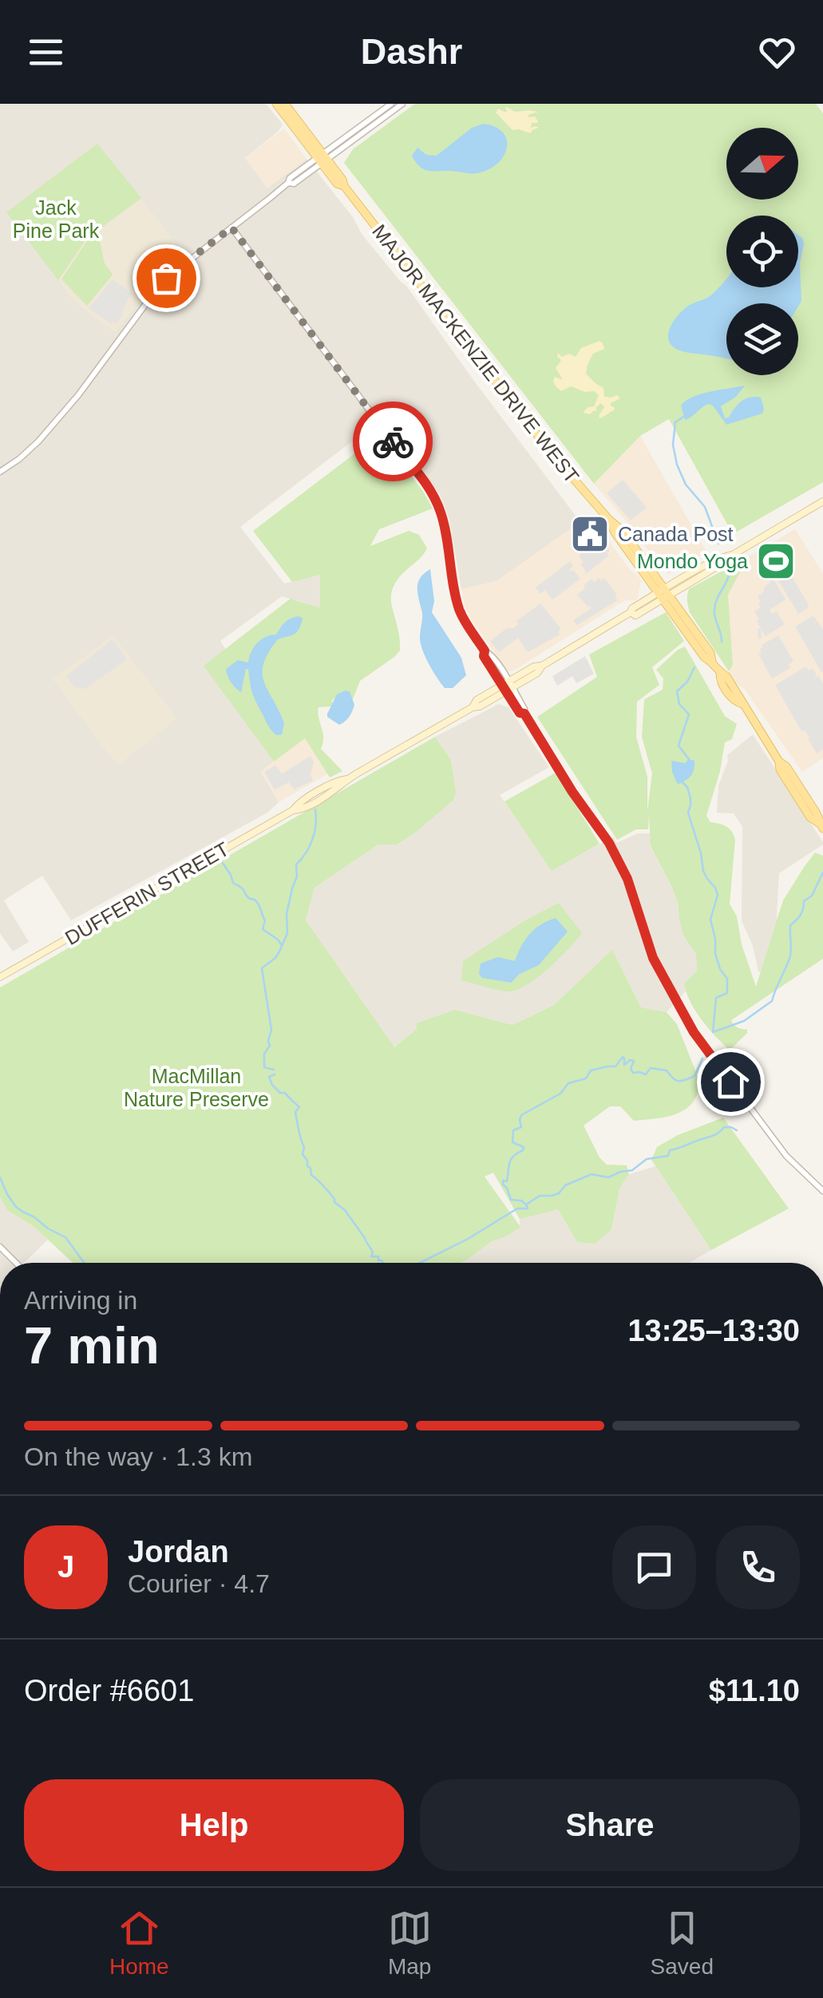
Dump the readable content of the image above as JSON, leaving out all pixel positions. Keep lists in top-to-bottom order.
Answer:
{
  "streets": {
    "main road": ["MAJOR MACKENZIE DRIVE WEST", "DUFFERIN STREET"]
  },
  "crossings": [
    ["MAJOR MACKENZIE DRIVE WEST", "DUFFERIN STREET"]
  ],
  "parks": ["Jack Pine Park", "MacMillan Nature Preserve"],
  "places": {
    "public building": ["Canada Post"],
    "sports": ["Mondo Yoga"]
  },
  "north": "right",
  "page": {
    "header": "Dashr",
    "heading": ["7 min", "Arriving in", "13:25–13:30"],
    "panel": [
      "Jordan",
      "Courier · 4.7",
      "Order #6601",
      "$11.10"
    ],
    "bar": "On the way · 1.3 km",
    "round": "J",
    "buttons": ["Help", "Share"],
    "tabs": ["Home", "Map", "Saved"]
  }
}
